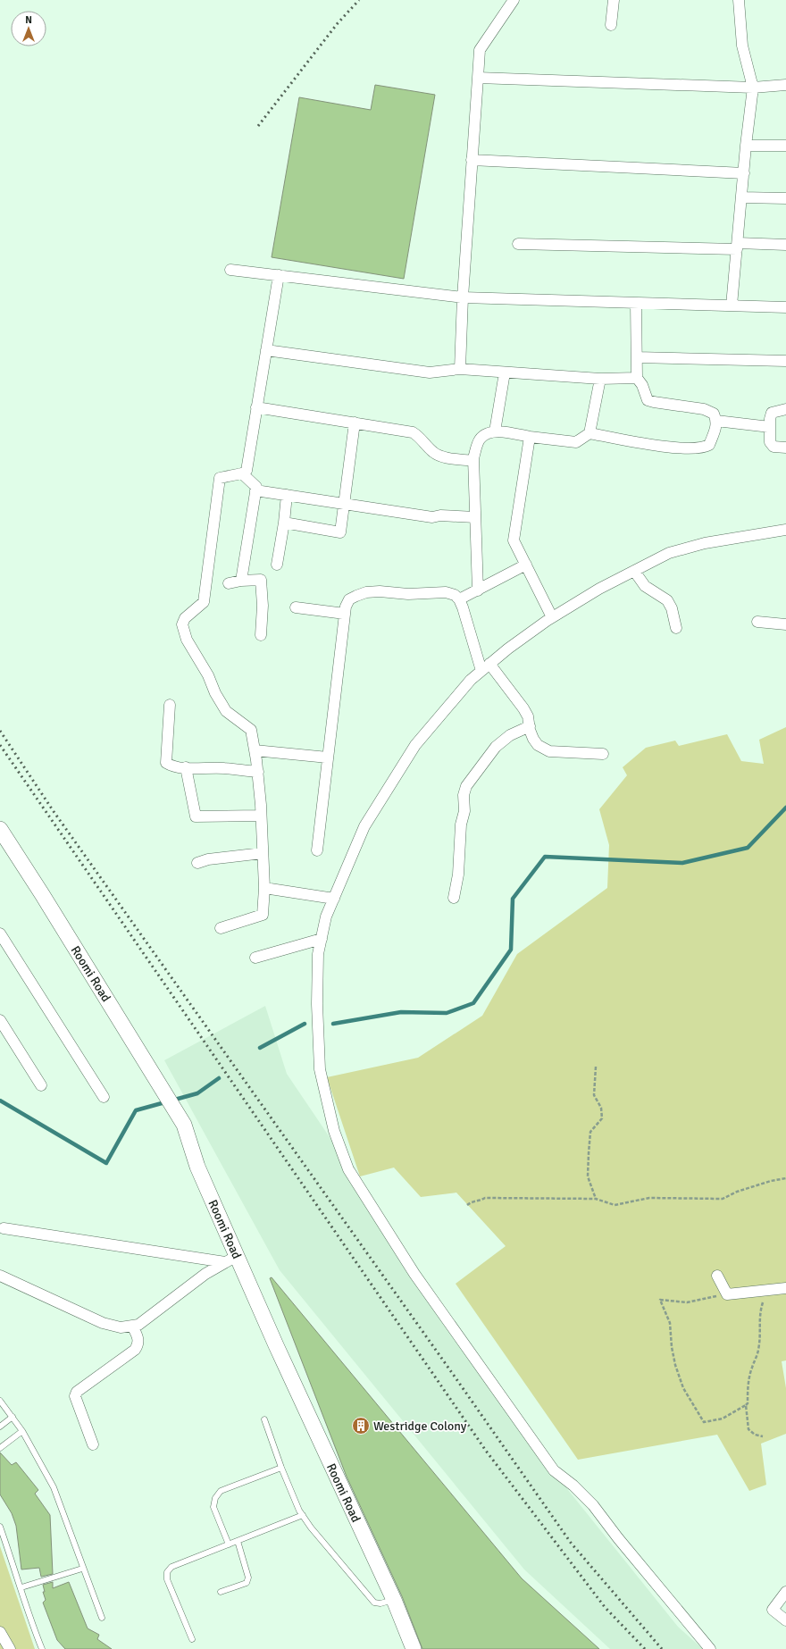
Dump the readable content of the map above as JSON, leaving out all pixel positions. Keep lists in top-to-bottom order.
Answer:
{
  "streets": {
    "street": ["Roomi Road"]
  },
  "places": {
    "building": ["Westridge Colony"]
  },
  "north": "top"
}
